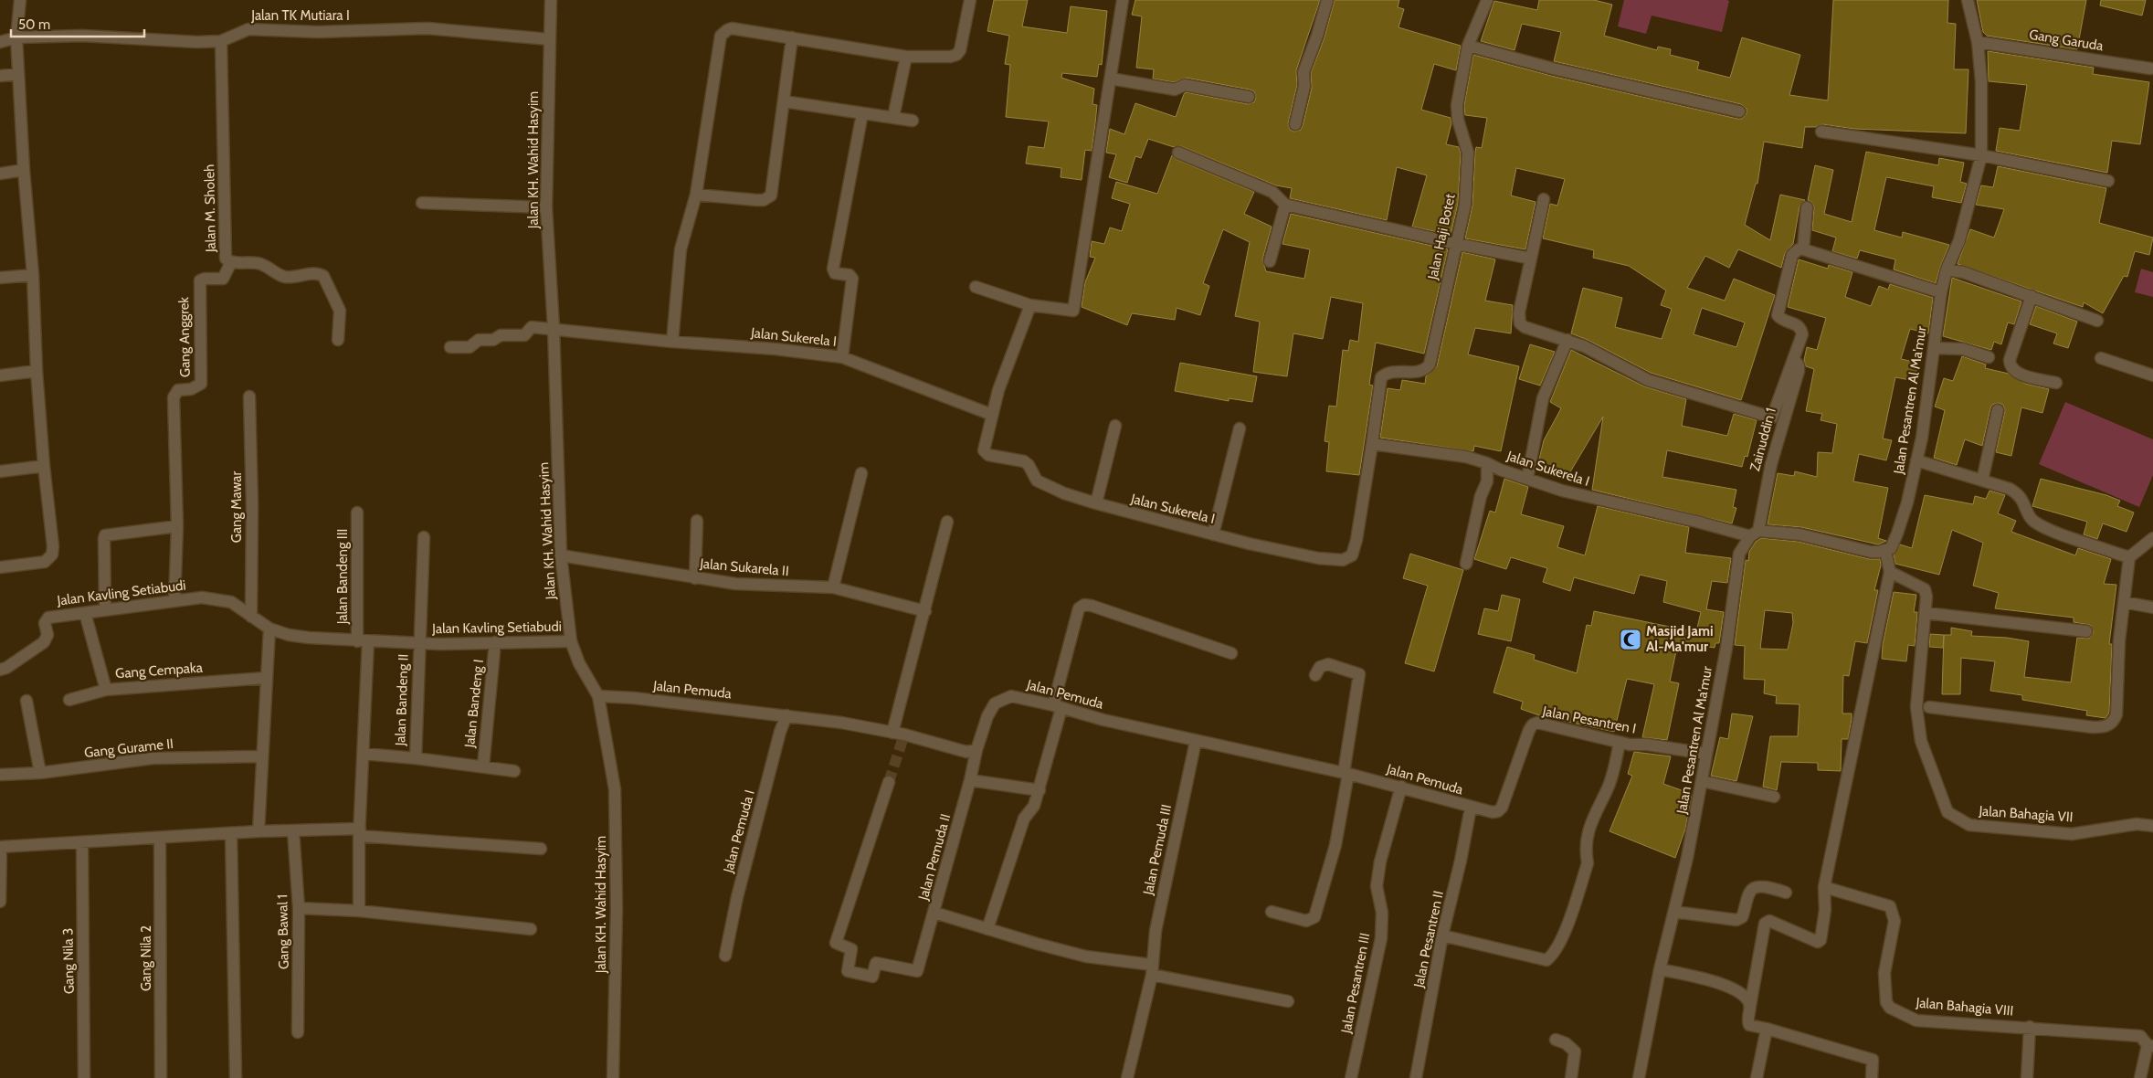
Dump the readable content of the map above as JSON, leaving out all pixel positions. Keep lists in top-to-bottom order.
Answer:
{
  "streets": {
    "street": [
      "Jalan TK Mutiara I",
      "Gang Garuda",
      "Jalan KH. Wahid Hasyim",
      "Jalan M. Sholeh",
      "Jalan Haji Botet",
      "Gang Anggrek",
      "Jalan Sukerela I",
      "Jalan Pesantren Al Ma'mur",
      "Zainuddin 1",
      "Gang Mawar",
      "Jalan Sukarela II",
      "Jalan Bandeng III",
      "Jalan Kavling Setiabudi",
      "Gang Cempaka",
      "Jalan Pemuda",
      "Jalan Bandeng II",
      "Jalan Bandeng I",
      "Jalan Pesantren I",
      "Gang Gurame II",
      "Jalan Bahagia VII",
      "Jalan Pemuda I",
      "Jalan Pemuda III",
      "Jalan Pemuda II",
      "Gang Bawal 1",
      "Jalan Pesantren II",
      "Gang Nila 2",
      "Gang Nila 3",
      "Jalan Pesantren III",
      "Jalan Bahagia VIII"
    ]
  },
  "crossings": [
    ["Jalan TK Mutiara I", "Jalan KH. Wahid Hasyim"],
    ["Jalan TK Mutiara I", "Jalan M. Sholeh"],
    ["Gang Garuda", "Jalan Pesantren Al Ma'mur"],
    ["Jalan KH. Wahid Hasyim", "Jalan Sukerela I"],
    ["Jalan KH. Wahid Hasyim", "Jalan Sukarela II"],
    ["Jalan KH. Wahid Hasyim", "Jalan Kavling Setiabudi"],
    ["Jalan KH. Wahid Hasyim", "Jalan Pemuda"],
    ["Jalan M. Sholeh", "Gang Anggrek"],
    ["Jalan Haji Botet", "Jalan Sukerela I"],
    ["Gang Anggrek", "Jalan Kavling Setiabudi"],
    ["Jalan Sukerela I", "Jalan Pesantren Al Ma'mur"],
    ["Jalan Sukerela I", "Zainuddin 1"],
    ["Jalan Pesantren Al Ma'mur", "Zainuddin 1"],
    ["Jalan Pesantren Al Ma'mur", "Jalan Pesantren I"],
    ["Gang Mawar", "Jalan Kavling Setiabudi"],
    ["Jalan Bandeng III", "Jalan Kavling Setiabudi"],
    ["Jalan Kavling Setiabudi", "Gang Cempaka"],
    ["Jalan Kavling Setiabudi", "Jalan Bandeng II"],
    ["Jalan Kavling Setiabudi", "Jalan Bandeng I"],
    ["Jalan Pemuda", "Jalan Pesantren I"],
    ["Jalan Pemuda", "Jalan Pemuda I"],
    ["Jalan Pemuda", "Jalan Pemuda III"],
    ["Jalan Pemuda", "Jalan Pemuda II"],
    ["Jalan Pemuda", "Jalan Pesantren II"],
    ["Jalan Pemuda", "Jalan Pesantren III"],
    ["Jalan Pesantren I", "Jalan Pesantren II"]
  ],
  "places": {
    "mosque": ["Masjid Jami Al-Ma'mur"]
  },
  "scale_bar": "50 m"
}
